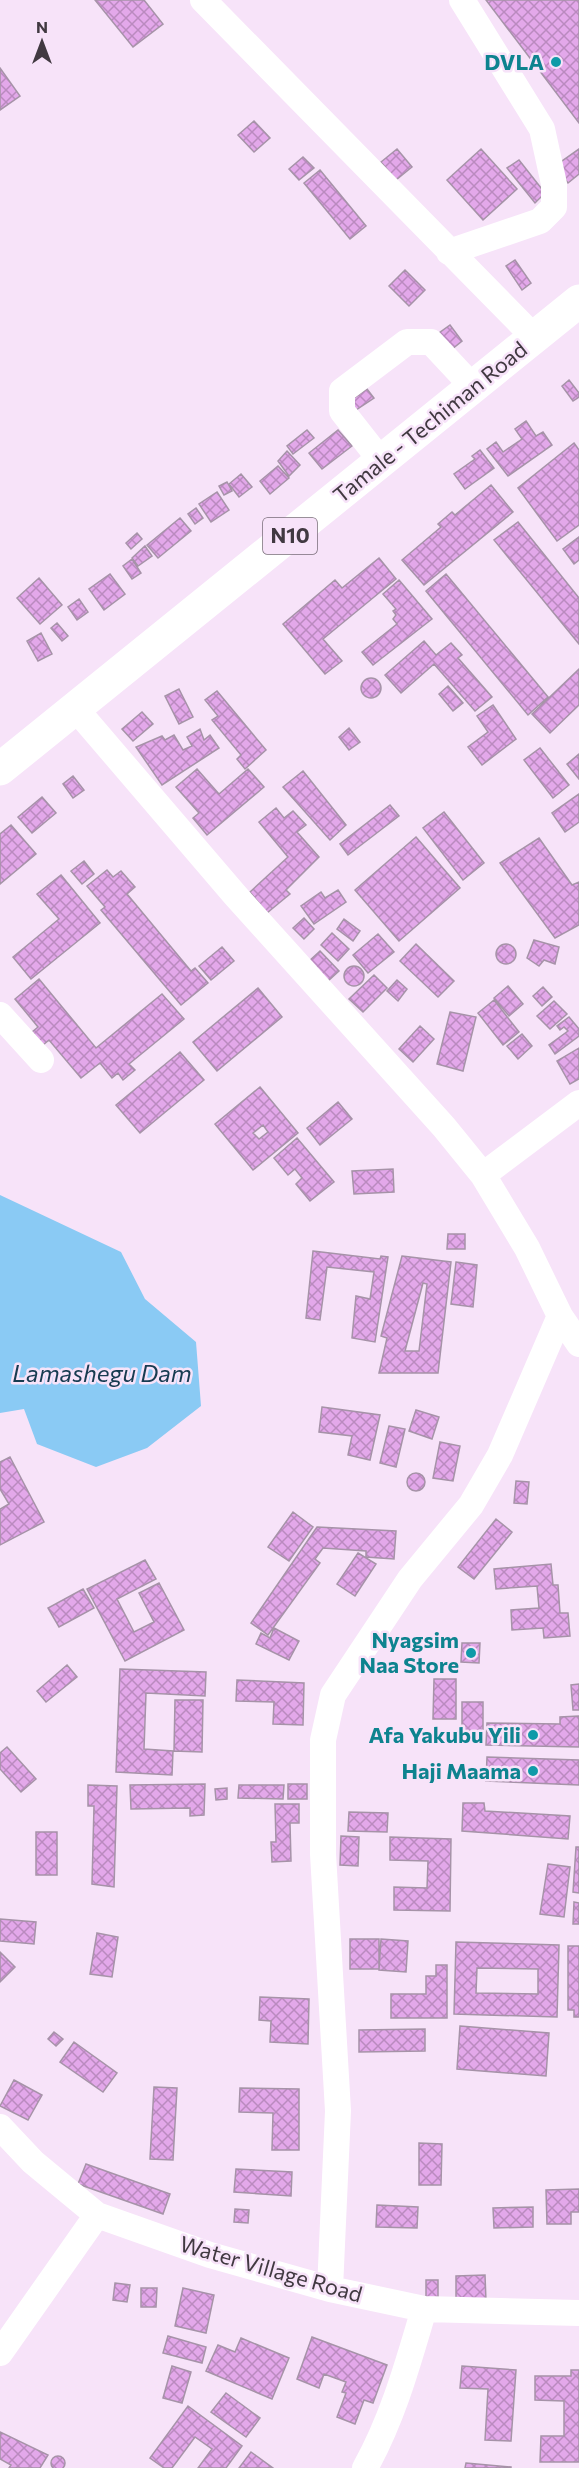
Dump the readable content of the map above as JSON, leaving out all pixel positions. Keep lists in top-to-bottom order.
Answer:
{
  "streets": {
    "highway": ["Tamale - Techiman Road", "N10"],
    "street": ["Water Village Road"]
  },
  "water": ["Lamashegu Dam"],
  "places": [
    "DVLA",
    "Nyagsim Naa Store",
    "Afa Yakubu Yili",
    "Haji Maama"
  ],
  "north": "top"
}
